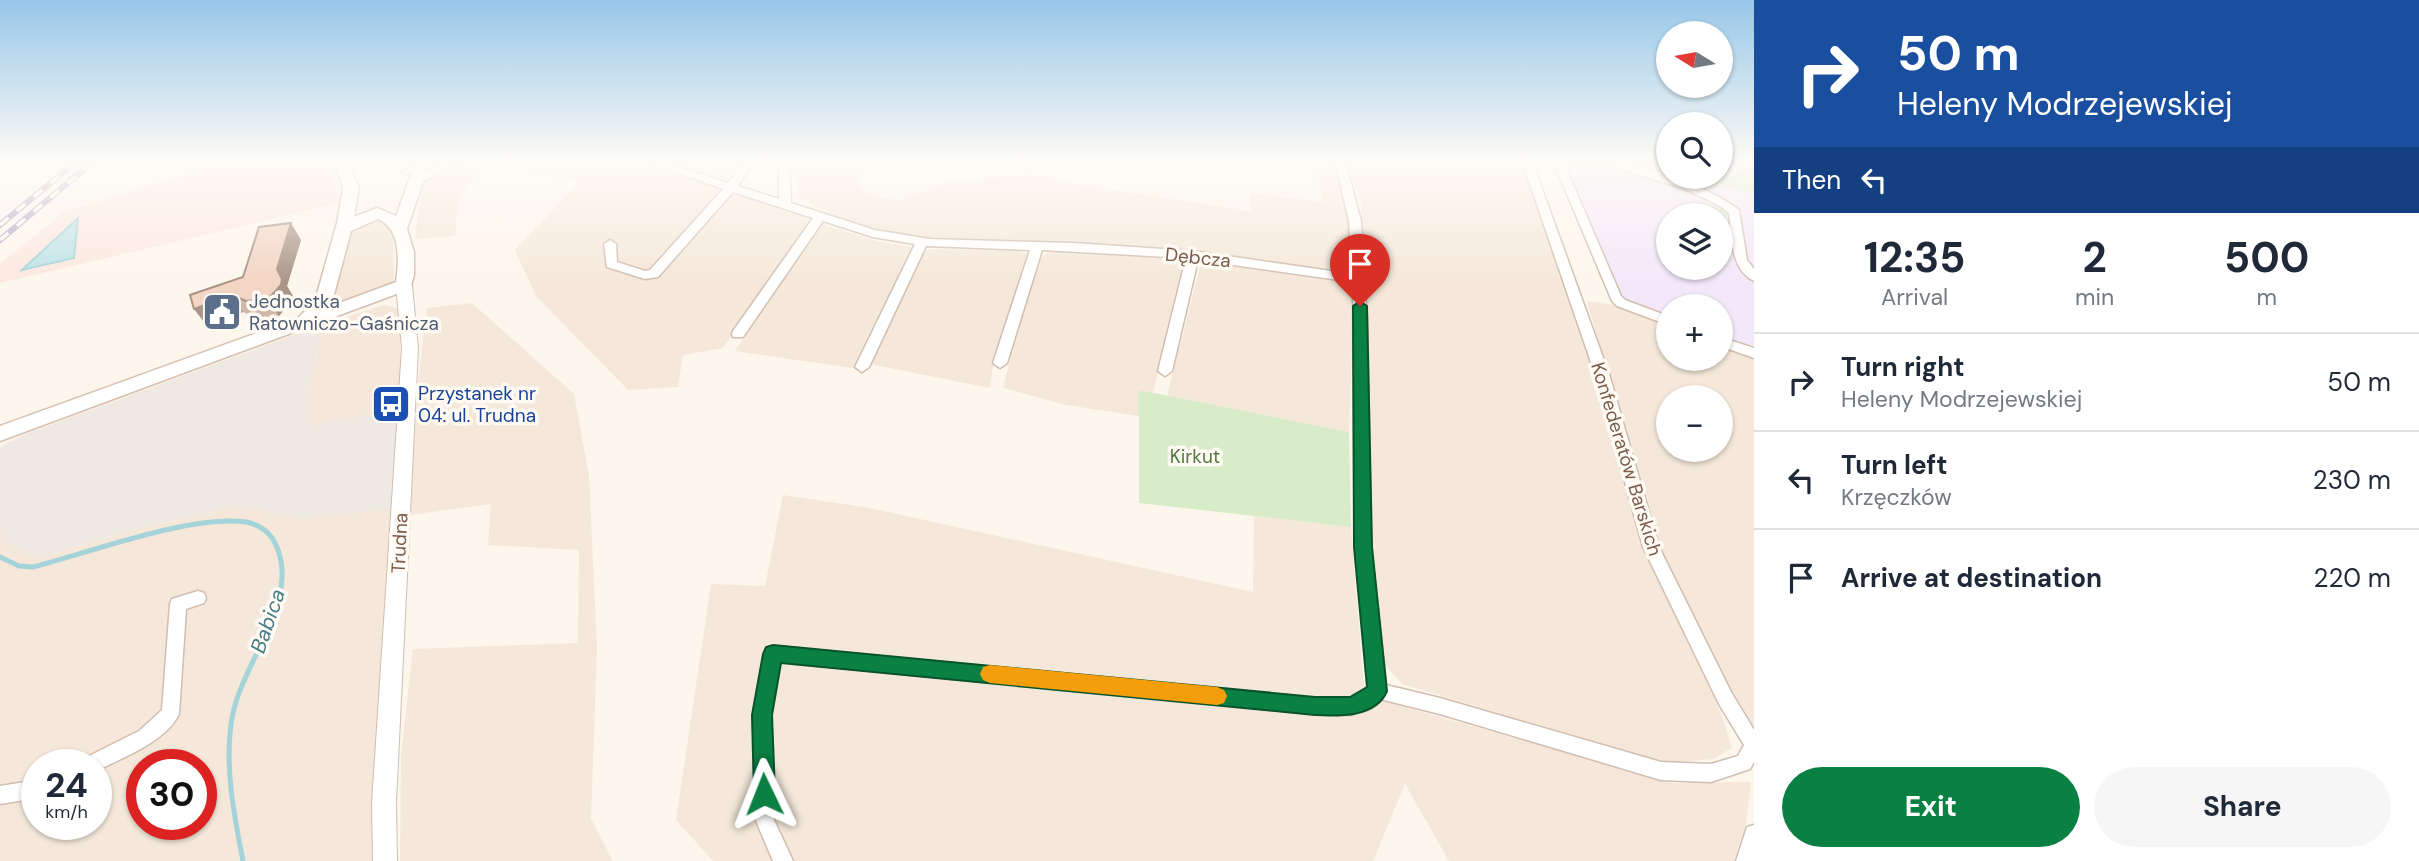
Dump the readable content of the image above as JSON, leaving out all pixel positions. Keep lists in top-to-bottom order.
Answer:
{
  "streets": {
    "main road": ["Trudna"],
    "street": ["Dębcza", "Konfederatów Barskich"]
  },
  "water": ["Babica"],
  "parks": ["Kirkut"],
  "places": {
    "public building": ["Jednostka Ratowniczo-Gaśnicza"],
    "bus stop": ["Przystanek nr 04: ul. Trudna"]
  },
  "north": "left",
  "page": {
    "turn": ["50 m", "Heleny Modrzejewskiej"],
    "map_buttons": ["+", "−"],
    "then": "Then",
    "eta": [
      "12:35",
      "Arrival",
      "2",
      "min",
      "500",
      "m"
    ],
    "list": [
      {
        "name": "Turn right",
        "note": "Heleny Modrzejewskiej",
        "value": "50 m"
      },
      {
        "name": "Turn left",
        "note": "Krzęczków",
        "value": "230 m"
      },
      {
        "name": "Arrive at destination",
        "value": "220 m"
      }
    ],
    "speed": "24 km/h",
    "limit": "30",
    "buttons": ["Exit", "Share"]
  }
}
